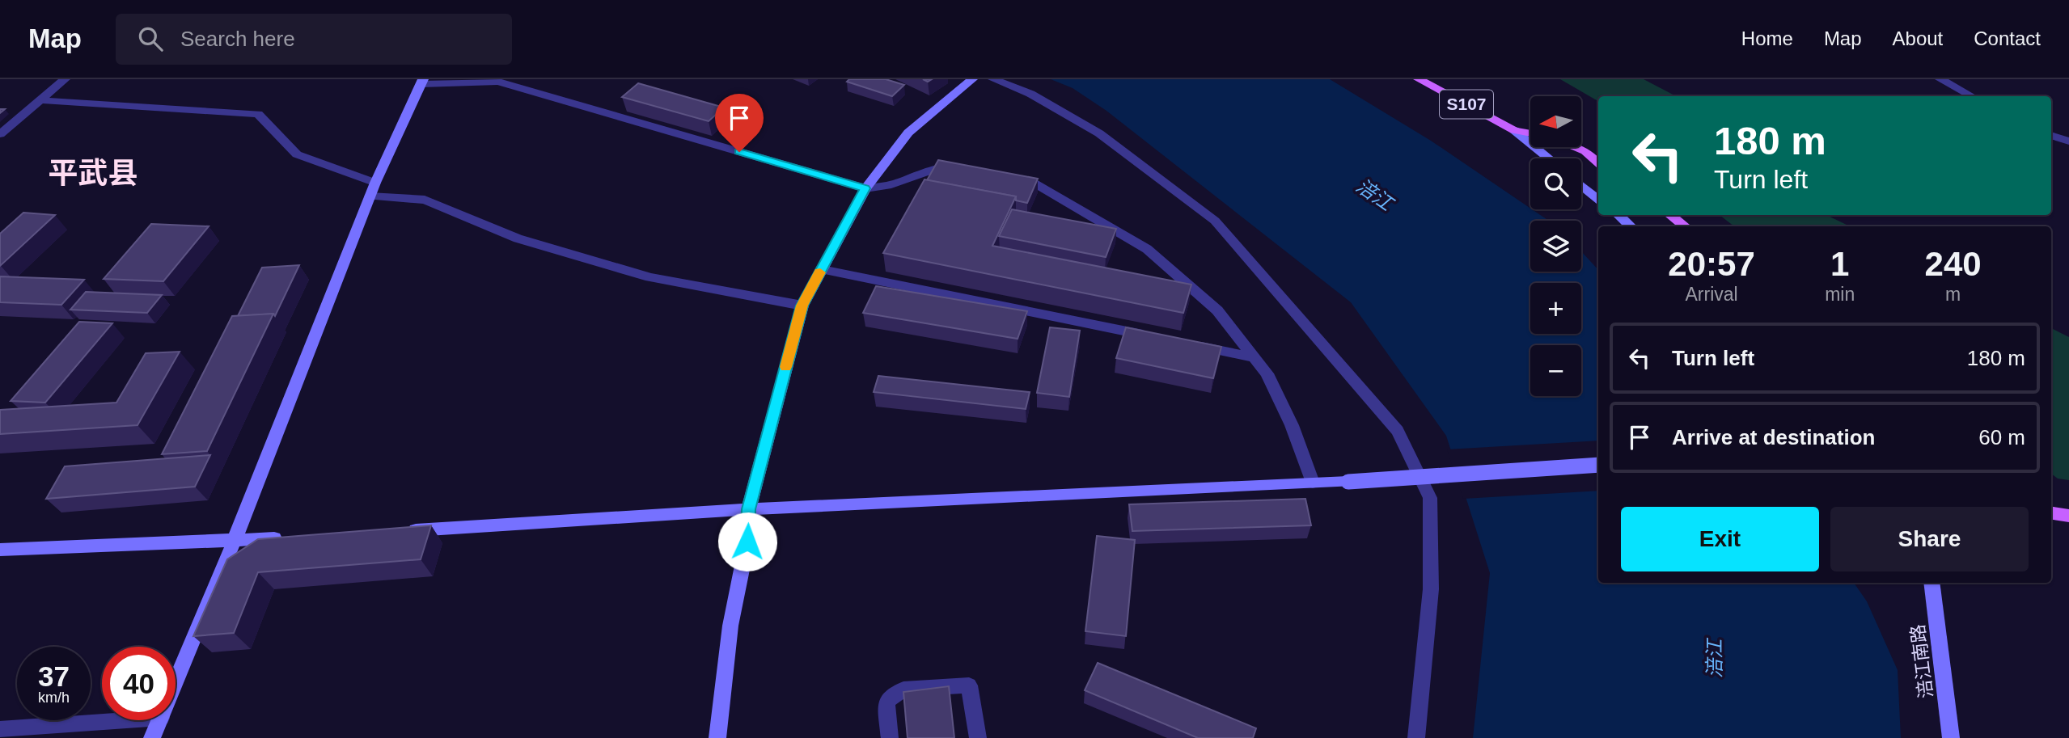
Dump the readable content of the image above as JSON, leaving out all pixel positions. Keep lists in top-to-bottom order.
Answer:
{
  "streets": {
    "main road": ["S107"],
    "street": ["涪江南路"]
  },
  "districts": ["平武县"],
  "water": ["涪江"],
  "north": "left",
  "page": {
    "header": "Map",
    "search": "Search here",
    "nav": [
      "Home",
      "Map",
      "About",
      "Contact"
    ],
    "map_buttons": ["+", "−"],
    "turn": ["180 m", "Turn left"],
    "eta": [
      "20:57",
      "Arrival",
      "1",
      "min",
      "240",
      "m"
    ],
    "list": [
      {
        "name": "Turn left",
        "value": "180 m"
      },
      {
        "name": "Arrive at destination",
        "value": "60 m"
      }
    ],
    "buttons": ["Exit", "Share"],
    "speed": "37 km/h",
    "limit": "40"
  }
}
